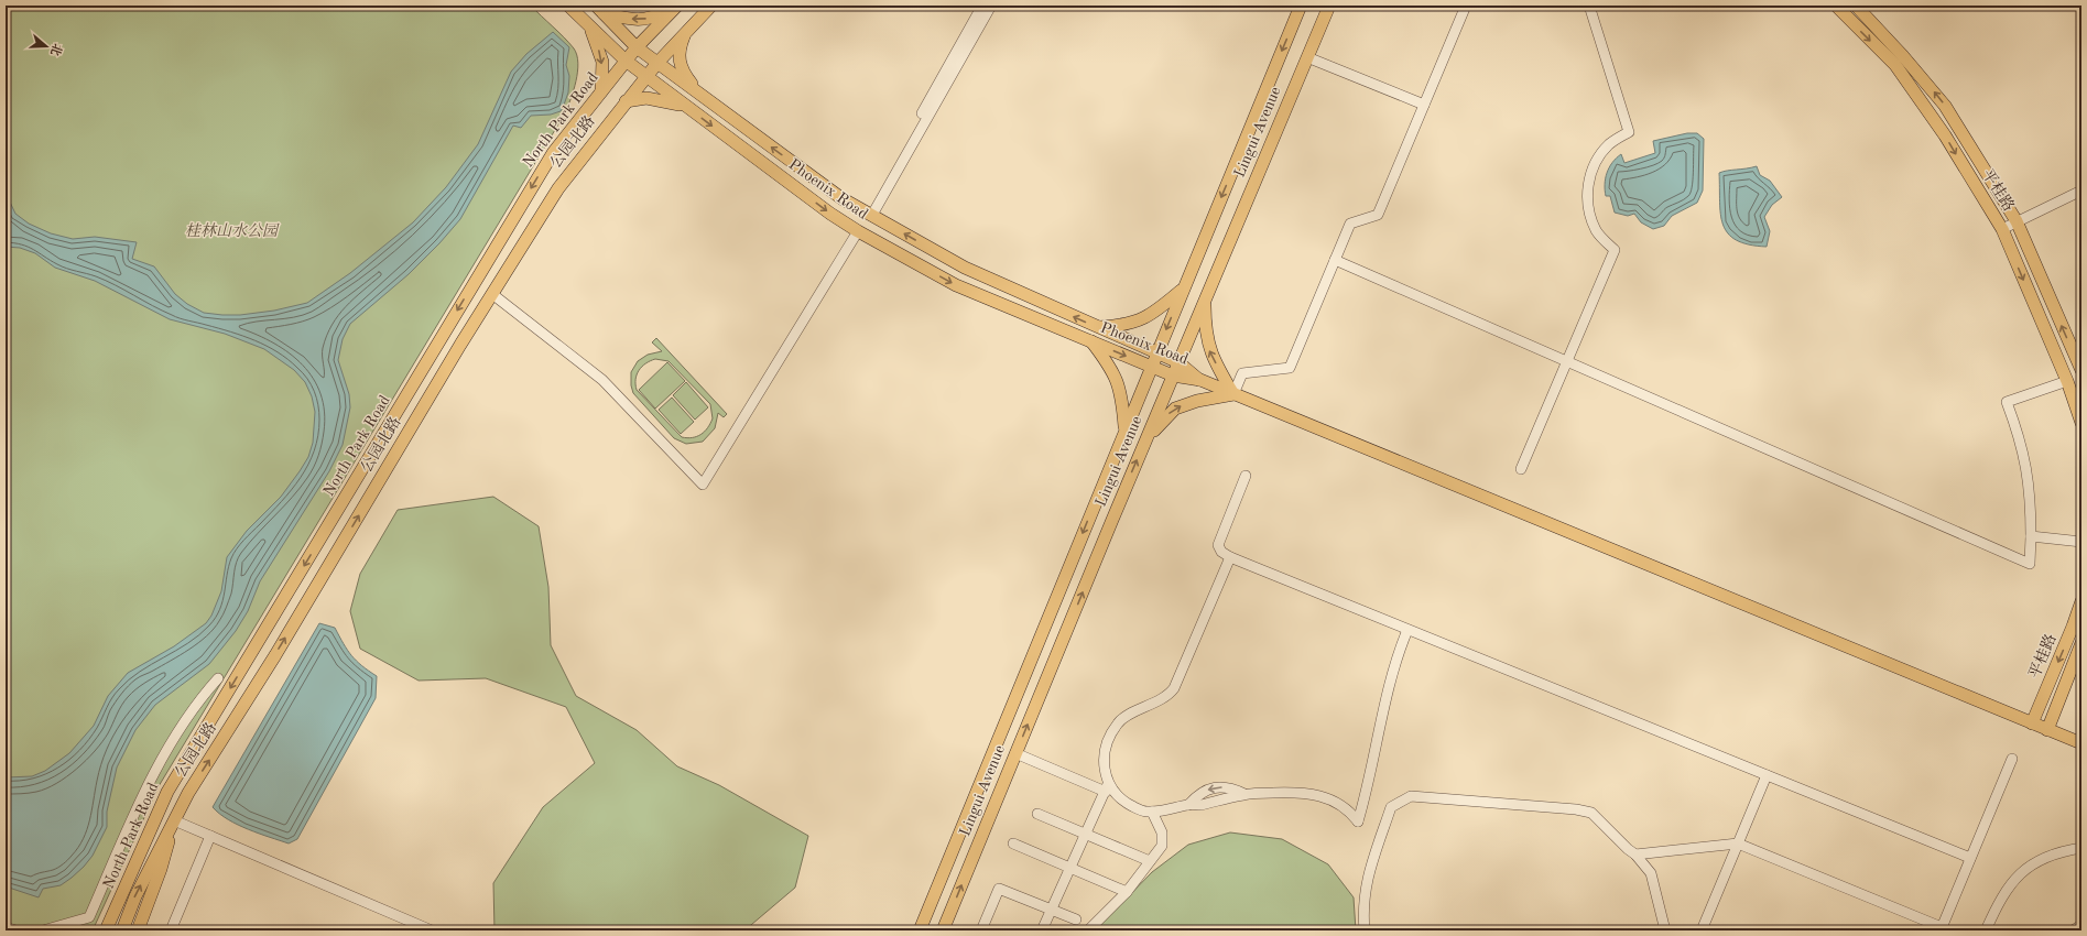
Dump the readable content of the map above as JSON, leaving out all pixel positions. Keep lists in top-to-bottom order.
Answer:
{
  "streets": {
    "main road": [
      "North Park Road",
      "Lingui Avenue",
      "公园北路",
      "Phoenix Road",
      "平桂路"
    ]
  },
  "crossings": [
    ["North Park Road", "Phoenix Road"],
    ["Lingui Avenue", "Phoenix Road"],
    ["公园北路", "Phoenix Road"]
  ],
  "one_way": ["North Park Road", "公园北路"],
  "parks": ["桂林山水公园"],
  "north": "right"
}
